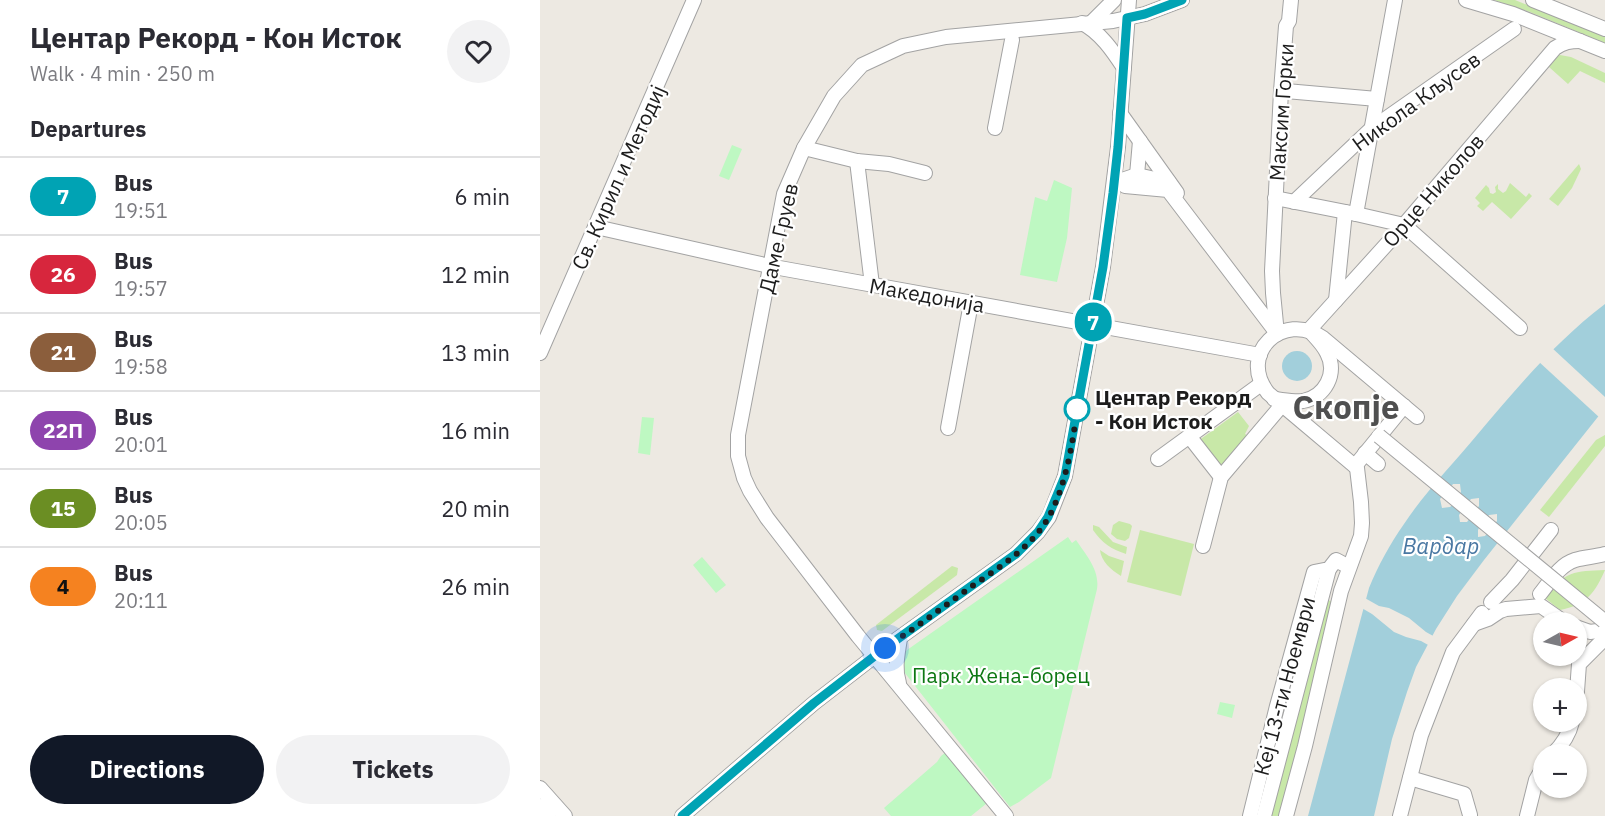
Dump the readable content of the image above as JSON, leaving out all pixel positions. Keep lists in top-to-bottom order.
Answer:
{
  "streets": {
    "street": [
      "Никола Кљусев",
      "Максим Горки",
      "Св. Кирил и Методиј",
      "Орце Николов",
      "Даме Груев",
      "Македонија",
      "Кеј 13-ти Ноември"
    ]
  },
  "crossings": [
    ["Никола Кљусев", "Максим Горки"],
    ["Максим Горки", "Орце Николов"],
    ["Максим Горки", "Македонија"],
    ["Св. Кирил и Методиј", "Македонија"],
    ["Орце Николов", "Македонија"],
    ["Даме Груев", "Македонија"]
  ],
  "districts": ["Скопје"],
  "water": ["Вардар"],
  "parks": ["Парк Жена-борец"],
  "places": ["Центар Рекорд - Кон Исток"],
  "lines": ["bus line 7"],
  "north": "right",
  "page": {
    "heading": [
      ["Центар Рекорд - Кон Исток", "Walk · 4 min · 250 m"],
      "Departures"
    ],
    "on_map": "7",
    "list": [
      {
        "mark": "7",
        "name": "Bus",
        "note": "19:51",
        "value": "6 min"
      },
      {
        "mark": "26",
        "name": "Bus",
        "note": "19:57",
        "value": "12 min"
      },
      {
        "mark": "21",
        "name": "Bus",
        "note": "19:58",
        "value": "13 min"
      },
      {
        "mark": "22П",
        "name": "Bus",
        "note": "20:01",
        "value": "16 min"
      },
      {
        "mark": "15",
        "name": "Bus",
        "note": "20:05",
        "value": "20 min"
      },
      {
        "mark": "4",
        "name": "Bus",
        "note": "20:11",
        "value": "26 min"
      }
    ],
    "map_buttons": ["+", "−"],
    "buttons": ["Directions", "Tickets"]
  }
}
